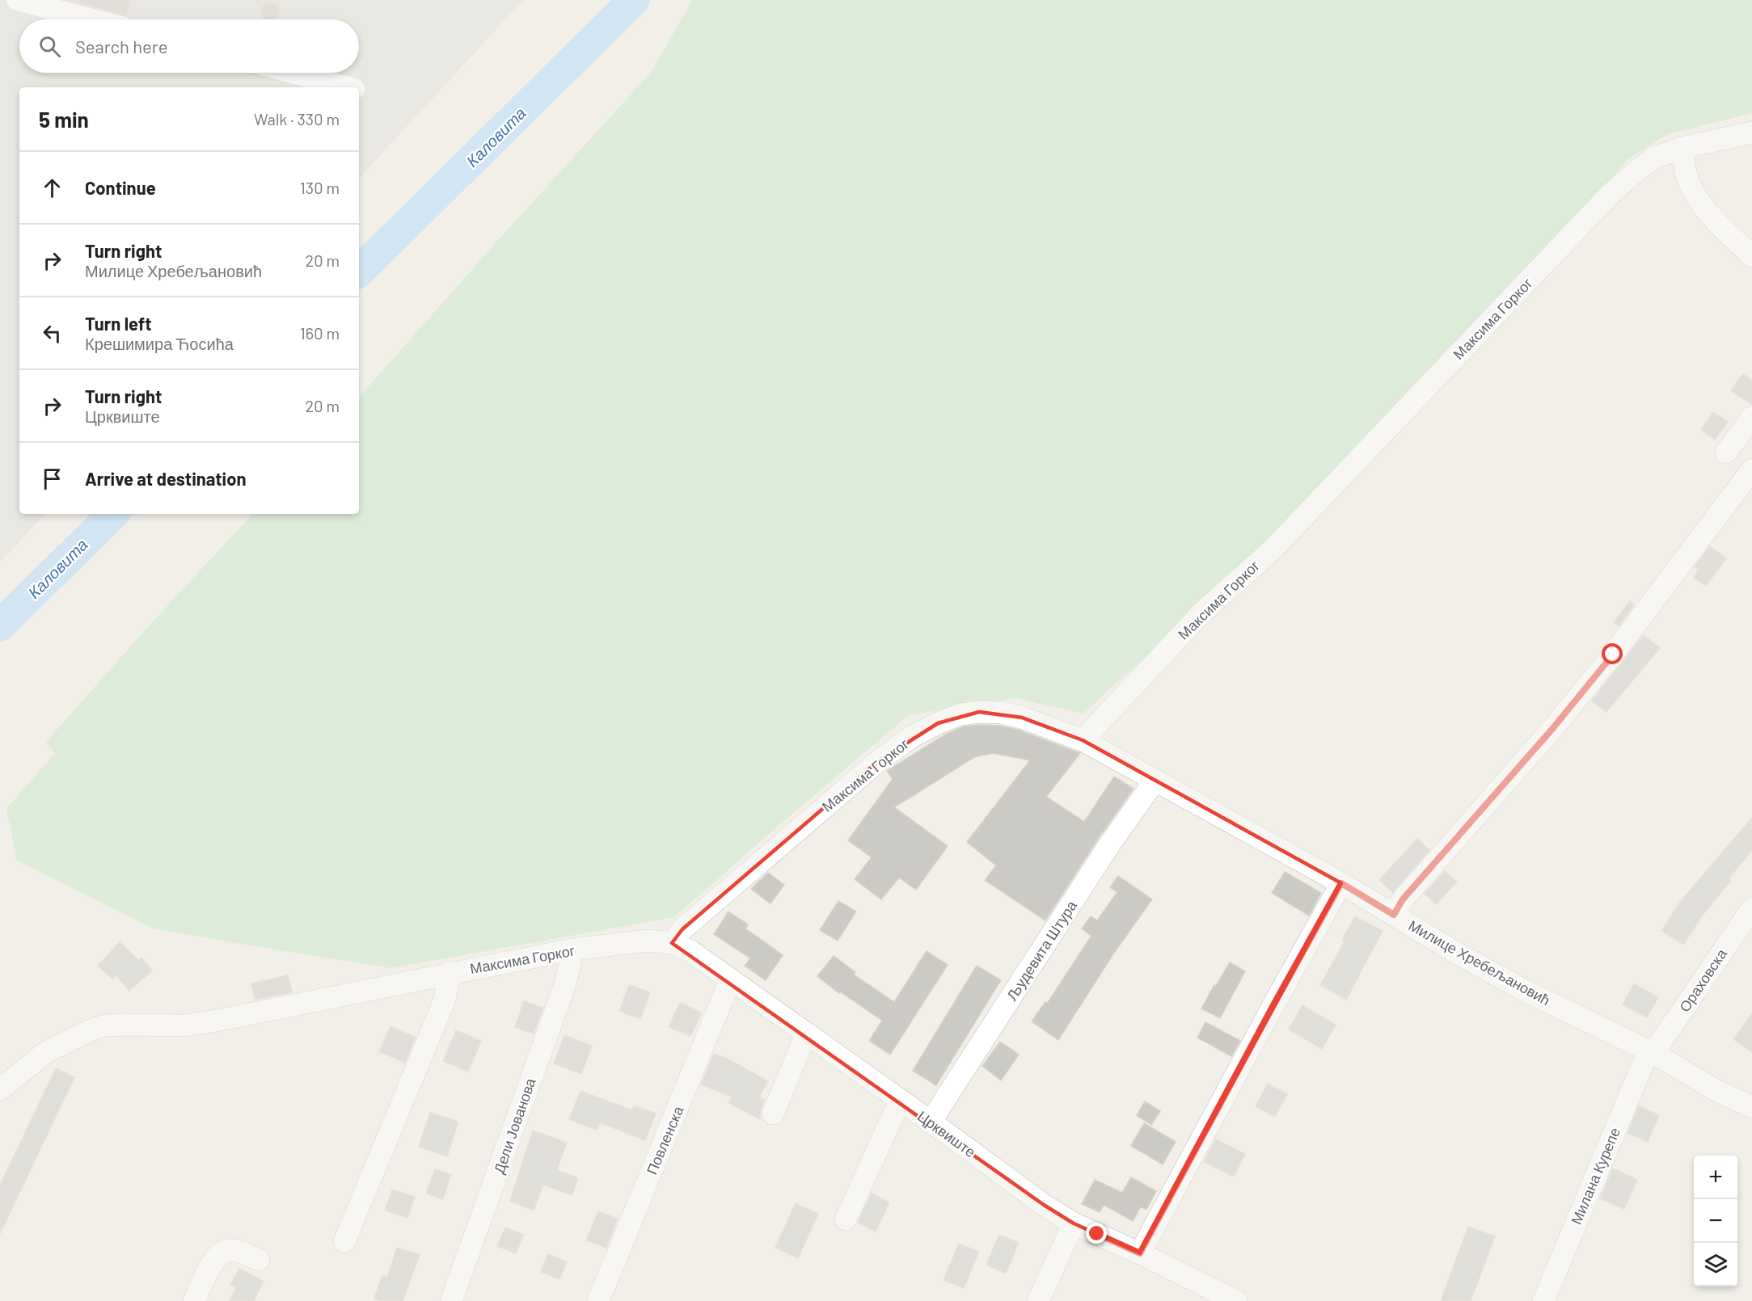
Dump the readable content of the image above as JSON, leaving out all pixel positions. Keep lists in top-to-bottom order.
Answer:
{
  "streets": {
    "street": [
      "Максима Горког",
      "Људевита Штура",
      "Милице Хребељановић",
      "Ораховска",
      "Дели Јованова",
      "Црквиште",
      "Повленска",
      "Милана Курепе"
    ]
  },
  "crossings": [
    ["Максима Горког", "Милице Хребељановић"],
    ["Максима Горког", "Дели Јованова"],
    ["Максима Горког", "Црквиште"],
    ["Људевита Штура", "Милице Хребељановић"],
    ["Људевита Штура", "Црквиште"],
    ["Милице Хребељановић", "Ораховска"],
    ["Милице Хребељановић", "Милана Курепе"],
    ["Ораховска", "Милана Курепе"],
    ["Црквиште", "Повленска"]
  ],
  "water": ["Каловита"],
  "page": {
    "search": "Search here",
    "heading": ["5 min", "Walk · 330 m"],
    "list": [
      ["Continue", "130 m"],
      ["Turn right", "Милице Хребељановић", "20 m"],
      ["Turn left", "Крешимира Ћосића", "160 m"],
      ["Turn right", "Црквиште", "20 m"],
      "Arrive at destination"
    ],
    "map_buttons": ["+", "−"]
  }
}
